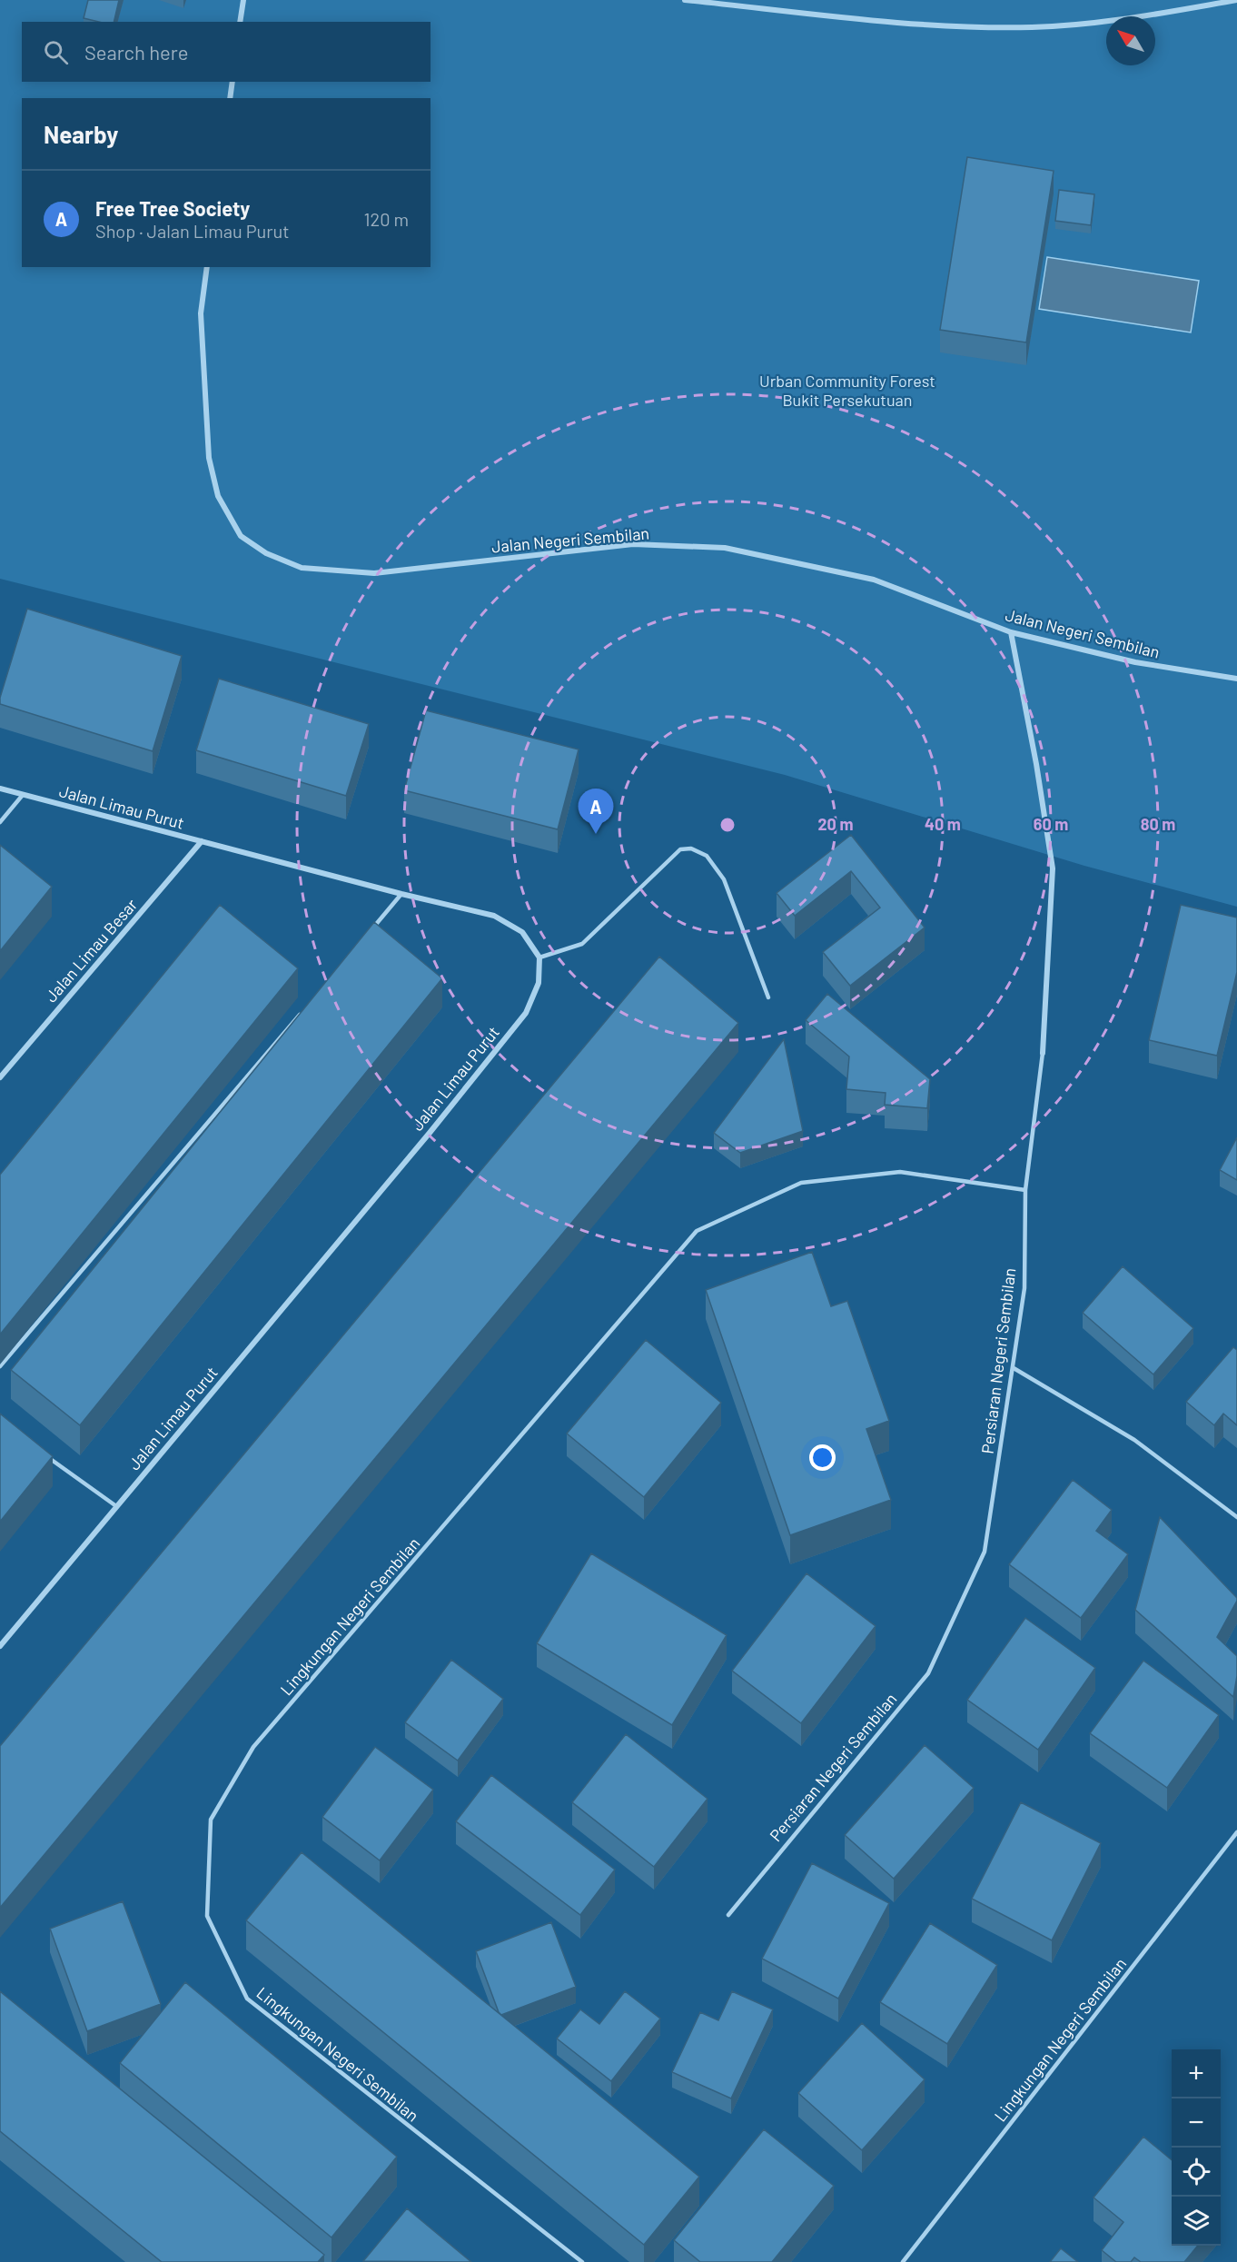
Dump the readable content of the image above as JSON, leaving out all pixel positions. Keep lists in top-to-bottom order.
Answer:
{
  "streets": {
    "street": [
      "Jalan Negeri Sembilan",
      "Jalan Limau Purut",
      "Jalan Limau Besar",
      "Persiaran Negeri Sembilan"
    ],
    "lane": ["Lingkungan Negeri Sembilan"]
  },
  "crossings": [
    ["Jalan Negeri Sembilan", "Persiaran Negeri Sembilan"],
    ["Jalan Limau Purut", "Jalan Limau Besar"],
    ["Persiaran Negeri Sembilan", "Lingkungan Negeri Sembilan"]
  ],
  "parks": ["Urban Community Forest Bukit Persekutuan"],
  "north": "top left",
  "page": {
    "search": "Search here",
    "heading": "Nearby",
    "list": [
      {
        "mark": "A",
        "name": "Free Tree Society",
        "note": "Shop · Jalan Limau Purut",
        "value": "120 m"
      }
    ],
    "pins": "A",
    "map_buttons": ["+", "−"]
  },
  "rings": [
    "20 m",
    "40 m",
    "60 m",
    "80 m"
  ]
}
